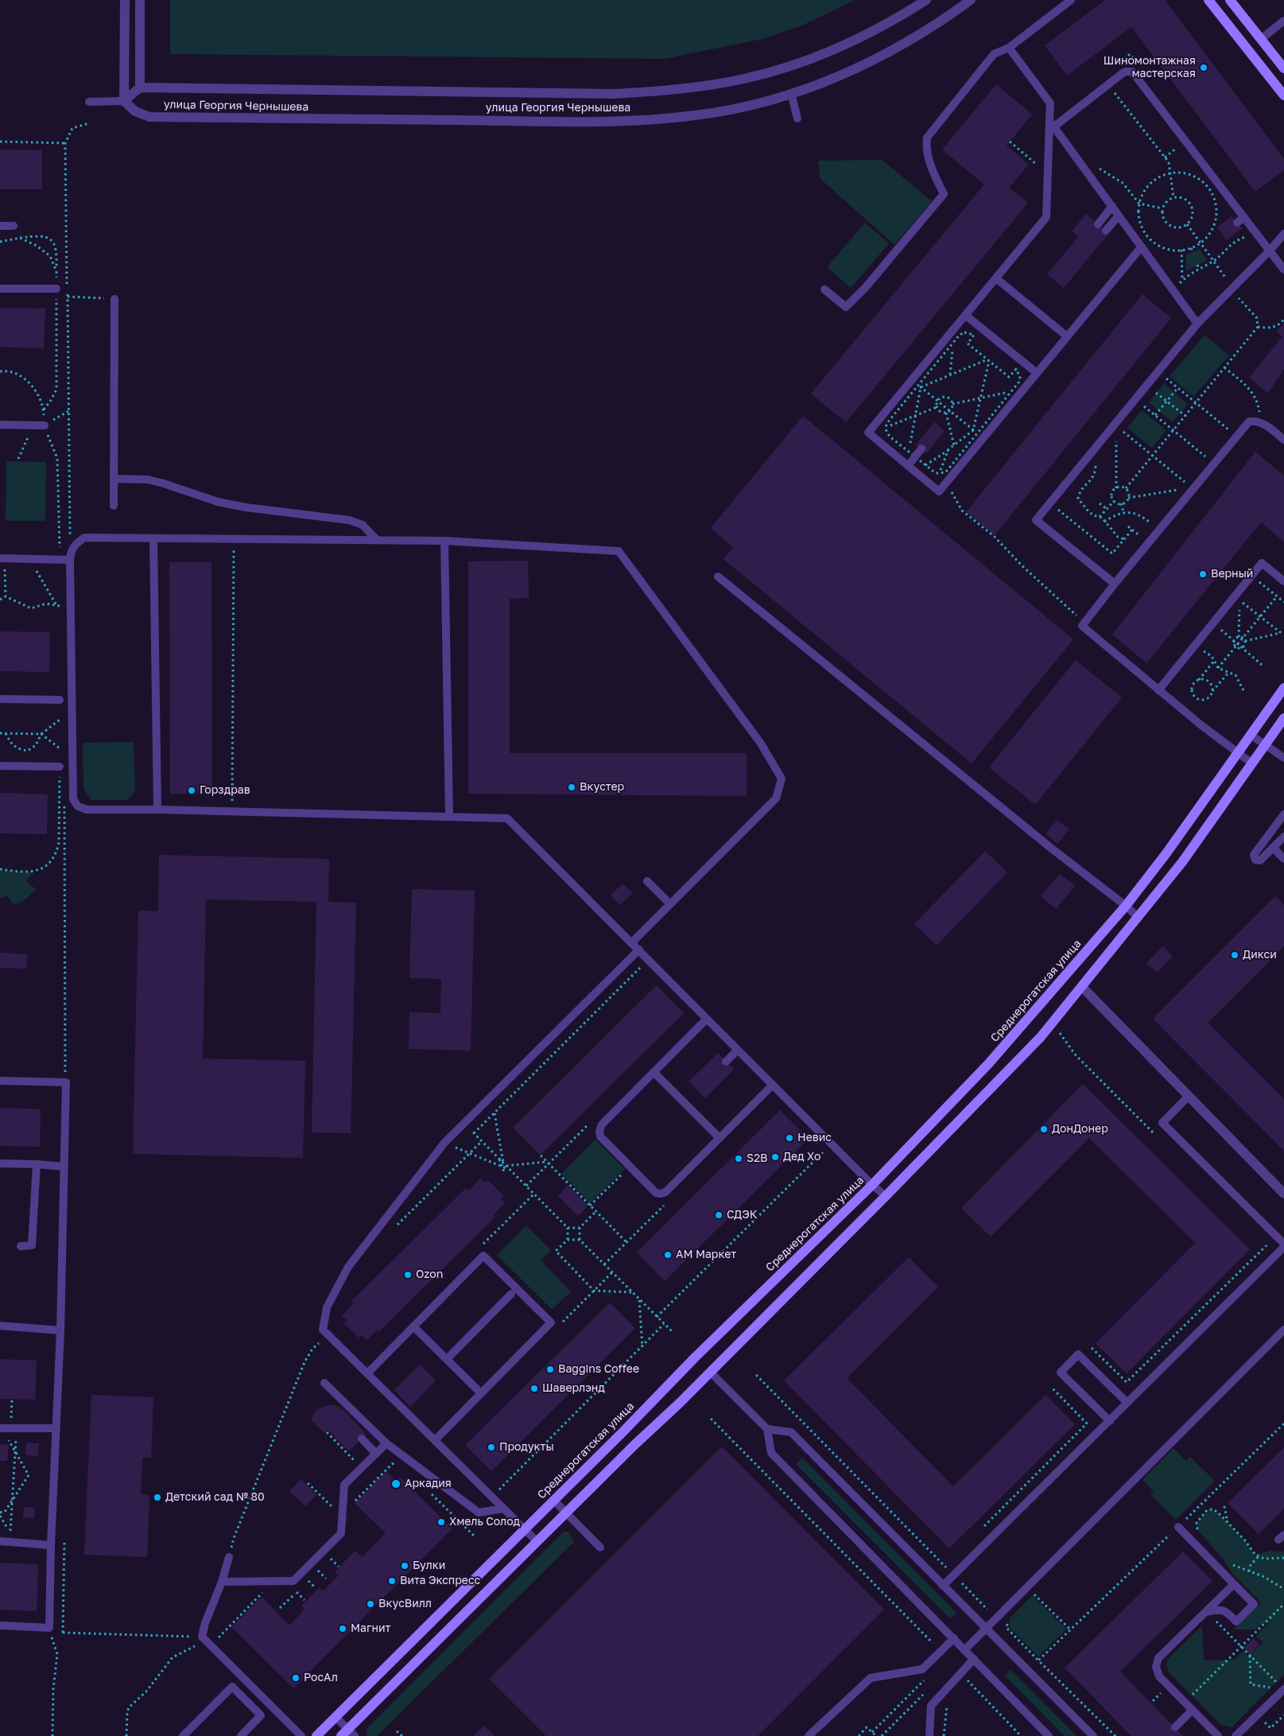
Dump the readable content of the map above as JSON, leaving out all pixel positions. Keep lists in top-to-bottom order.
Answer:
{
  "streets": {
    "street": ["улица Георгия Чернышева", "Среднерогатская улица"]
  },
  "places": [
    "Шиномонтажная мастерская",
    "Верный",
    "Вкустер",
    "Горздрав",
    "Дикси",
    "ДонДонер",
    "Невис",
    "Дед Хо",
    "S2B",
    "СДЭК",
    "АМ Маркет",
    "Ozon",
    "Baggins Coffee",
    "Шаверлэнд",
    "Продукты",
    "Аркадия",
    "Детский сад № 80",
    "Хмель Солод",
    "Булки",
    "Вита Экспресс",
    "ВкусВилл",
    "Магнит",
    "РосАл"
  ]
}
